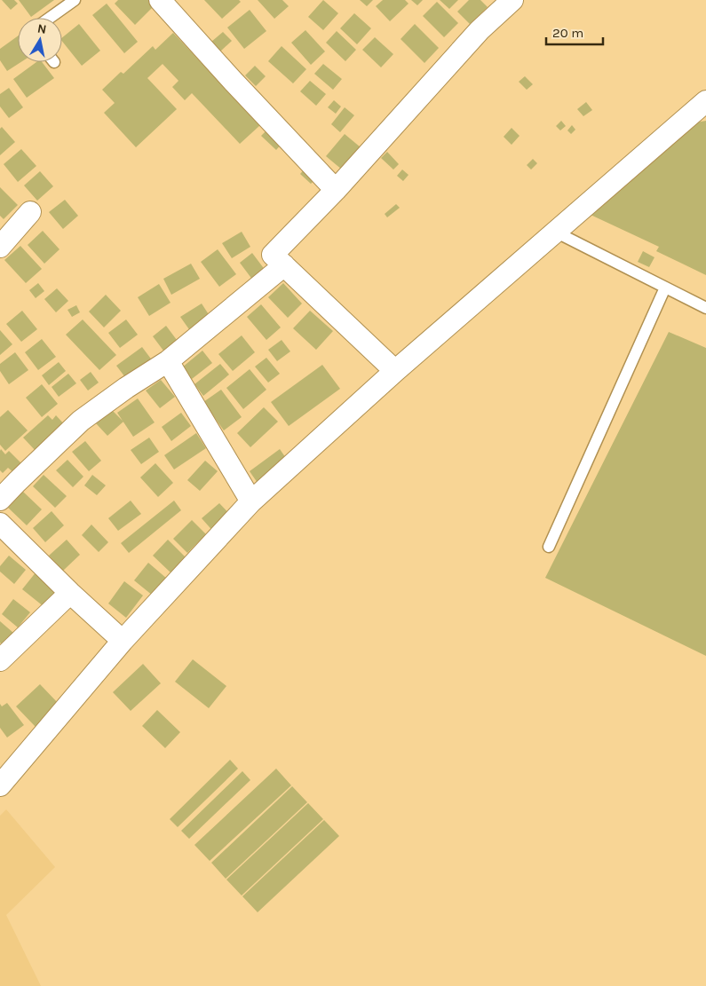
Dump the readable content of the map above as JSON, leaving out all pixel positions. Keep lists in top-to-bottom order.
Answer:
{
  "scale_bar": "20 m",
  "north": "top"
}
